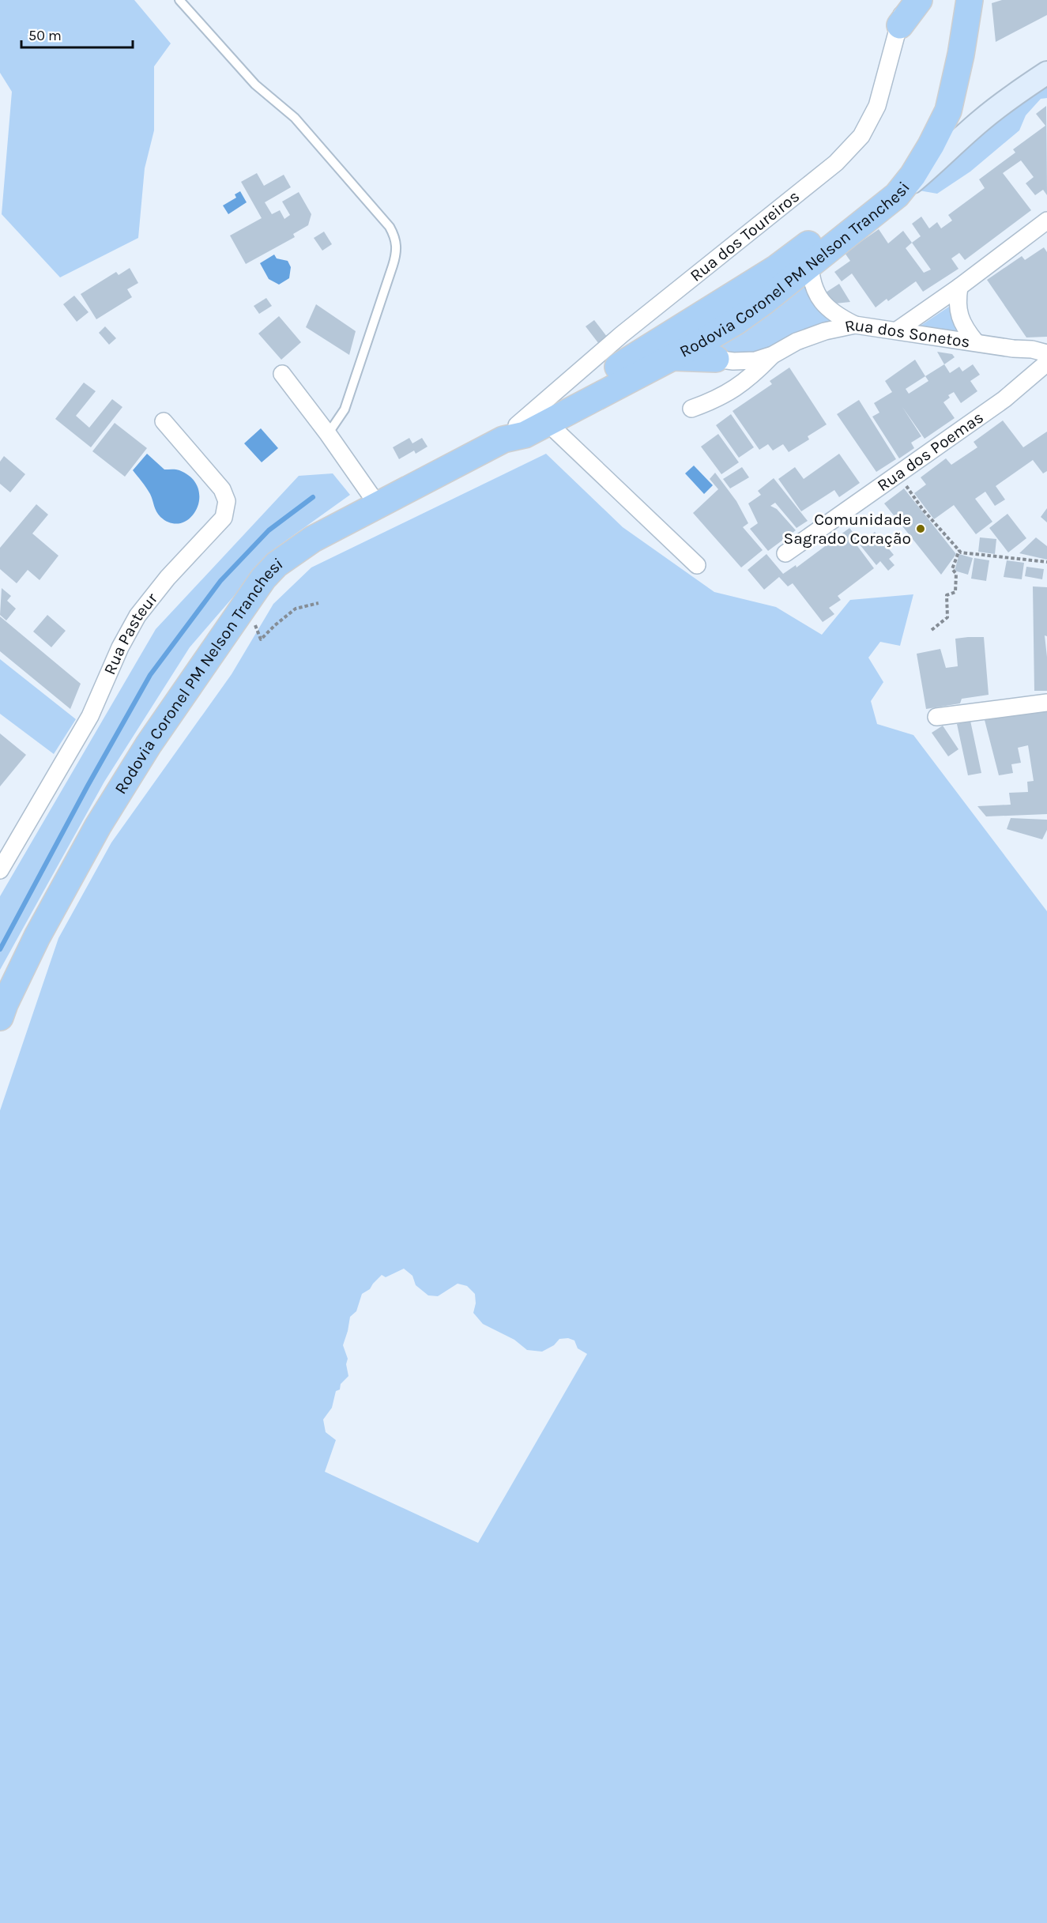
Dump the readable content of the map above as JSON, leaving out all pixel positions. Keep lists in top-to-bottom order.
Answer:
{
  "streets": {
    "highway": ["Rodovia Coronel PM Nelson Tranchesi"],
    "street": [
      "Rua dos Toureiros",
      "Rua dos Sonetos",
      "Rua dos Poemas",
      "Rua Pasteur"
    ]
  },
  "crossings": [
    ["Rua dos Toureiros", "Rodovia Coronel PM Nelson Tranchesi"],
    ["Rodovia Coronel PM Nelson Tranchesi", "Rua dos Sonetos"]
  ],
  "places": ["Comunidade Sagrado Coração"],
  "scale_bar": "50 m"
}
